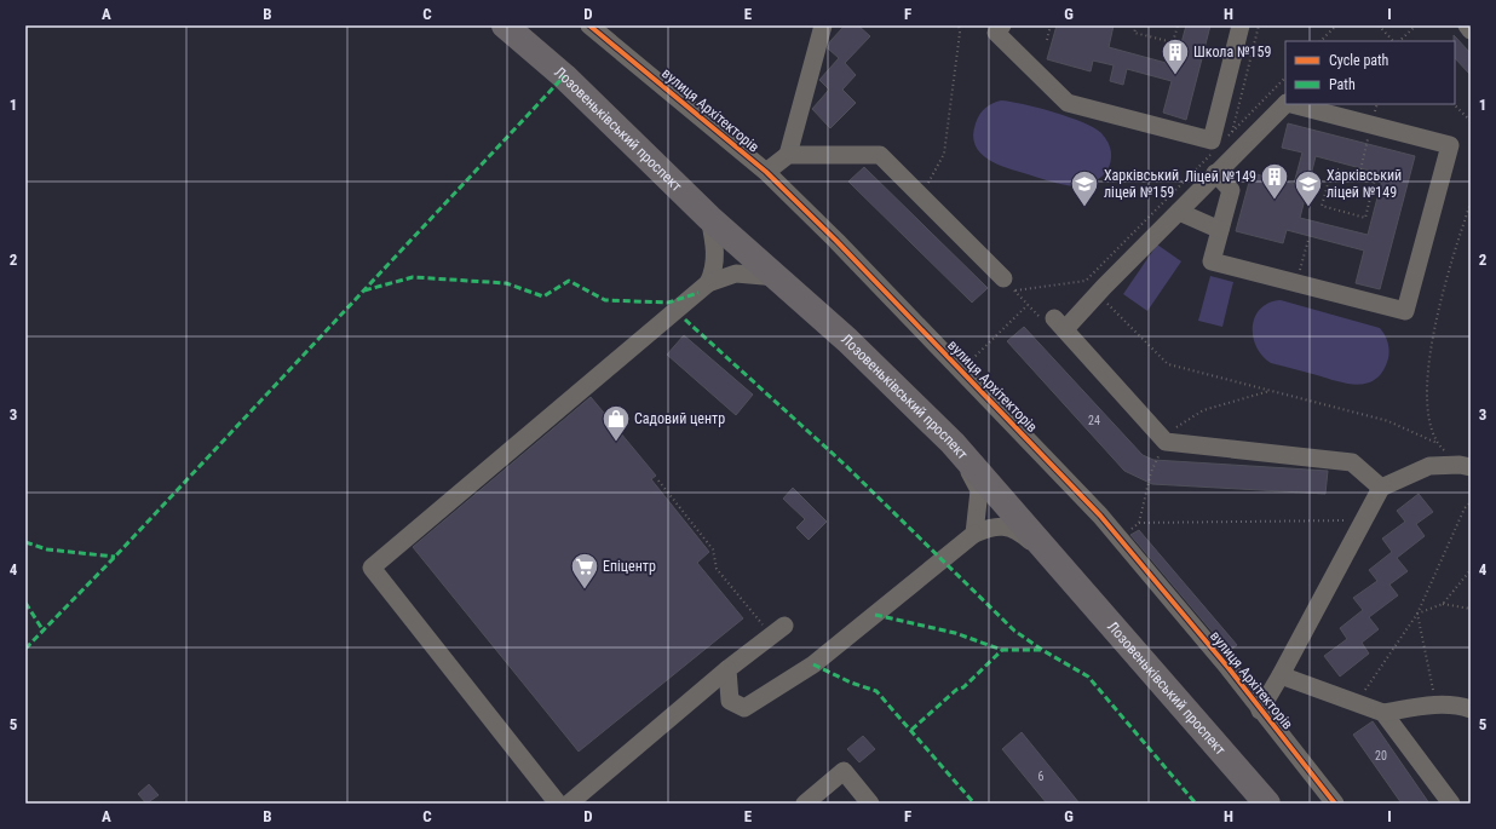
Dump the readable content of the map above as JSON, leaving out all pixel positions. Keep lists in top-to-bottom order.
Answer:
{
  "streets": {
    "highway": ["Лозовеньківський проспект"],
    "street": ["вулиця Архітекторів"]
  },
  "places": {
    "building": ["Школа №159", "Ліцей №149"],
    "school or university": ["Харківський ліцей №159", "Харківський ліцей №149"],
    "shop": ["Садовий центр"],
    "supermarket": ["Епіцентр"]
  },
  "house_numbers": ["24", "20", "6"],
  "legend": ["Cycle path", "Path"],
  "grid": {
    "columns": [
      "A",
      "B",
      "C",
      "D",
      "E",
      "F",
      "G",
      "H",
      "I"
    ],
    "rows": [
      "1",
      "2",
      "3",
      "4",
      "5"
    ]
  }
}
